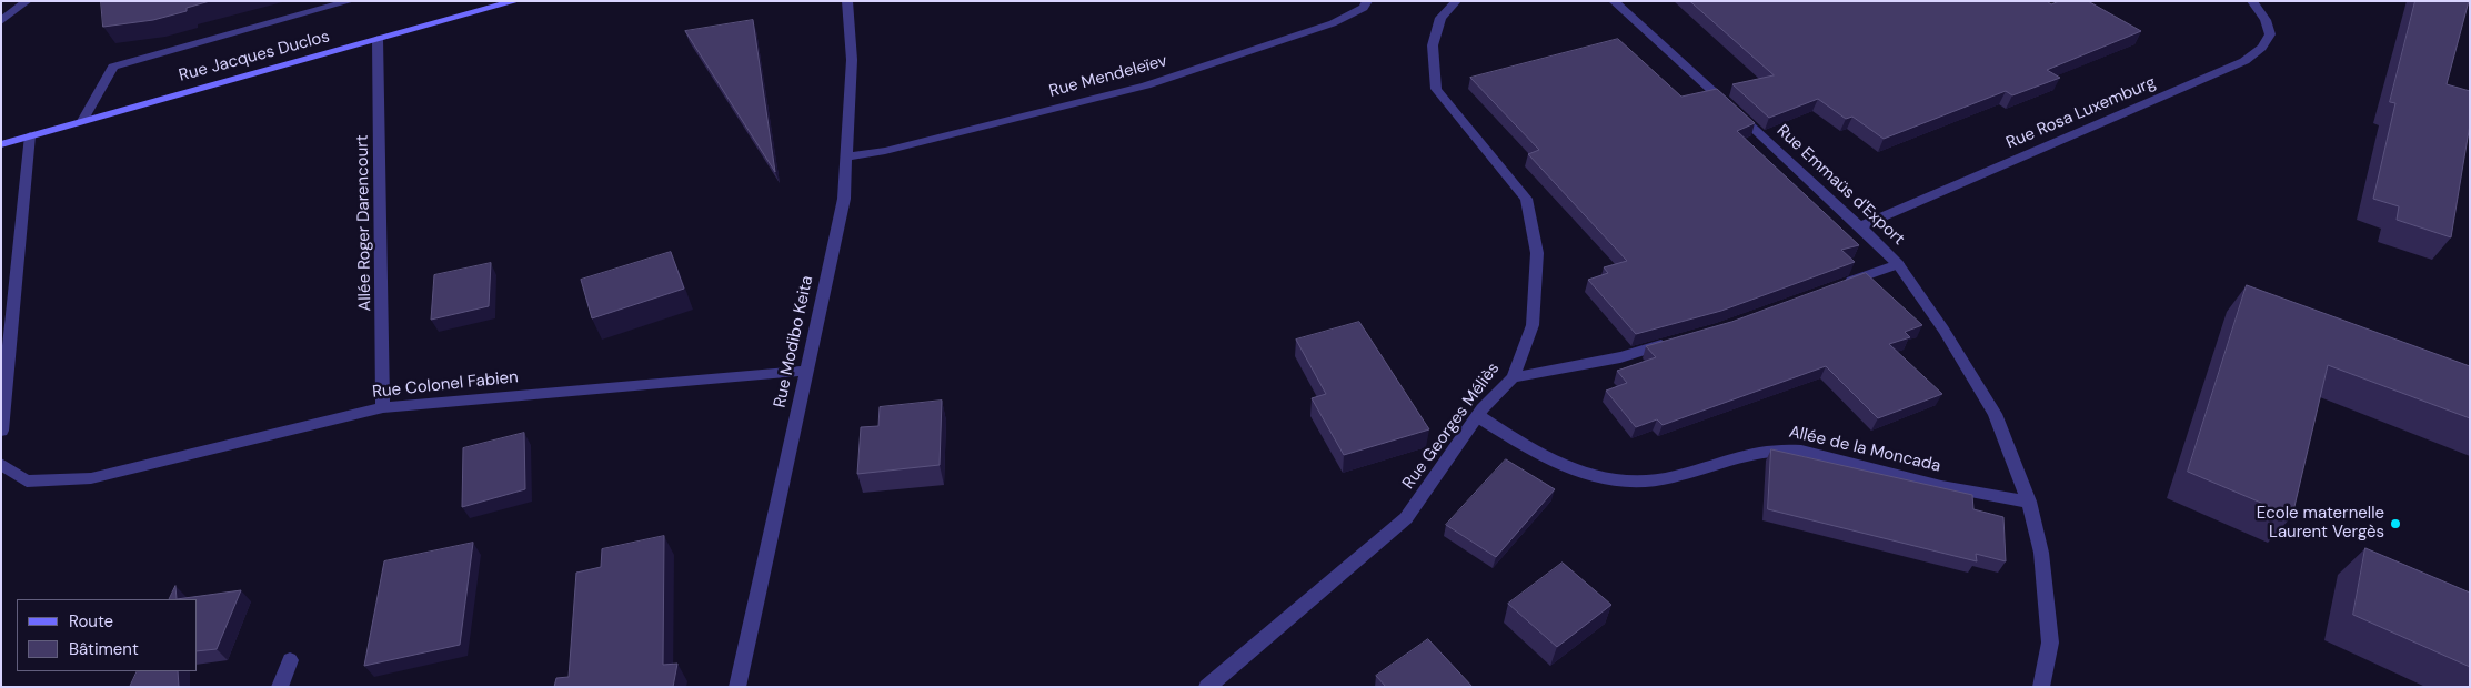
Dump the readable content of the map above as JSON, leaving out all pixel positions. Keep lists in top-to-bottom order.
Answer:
{
  "streets": {
    "street": [
      "Rue Jacques Duclos",
      "Rue Mendeleïev",
      "Rue Rosa Luxemburg",
      "Rue Emmaüs d'Export",
      "Allée Roger Darencourt",
      "Rue Modibo Keita",
      "Rue Colonel Fabien",
      "Rue Georges Méliès",
      "Allée de la Moncada"
    ]
  },
  "crossings": [
    ["Rue Jacques Duclos", "Allée Roger Darencourt"],
    ["Rue Mendeleïev", "Rue Modibo Keita"],
    ["Rue Rosa Luxemburg", "Rue Emmaüs d'Export"],
    ["Rue Emmaüs d'Export", "Allée de la Moncada"],
    ["Allée Roger Darencourt", "Rue Colonel Fabien"],
    ["Rue Modibo Keita", "Rue Colonel Fabien"],
    ["Rue Georges Méliès", "Allée de la Moncada"]
  ],
  "places": ["Ecole maternelle Laurent Vergès"],
  "legend": ["Route", "Bâtiment"]
}
